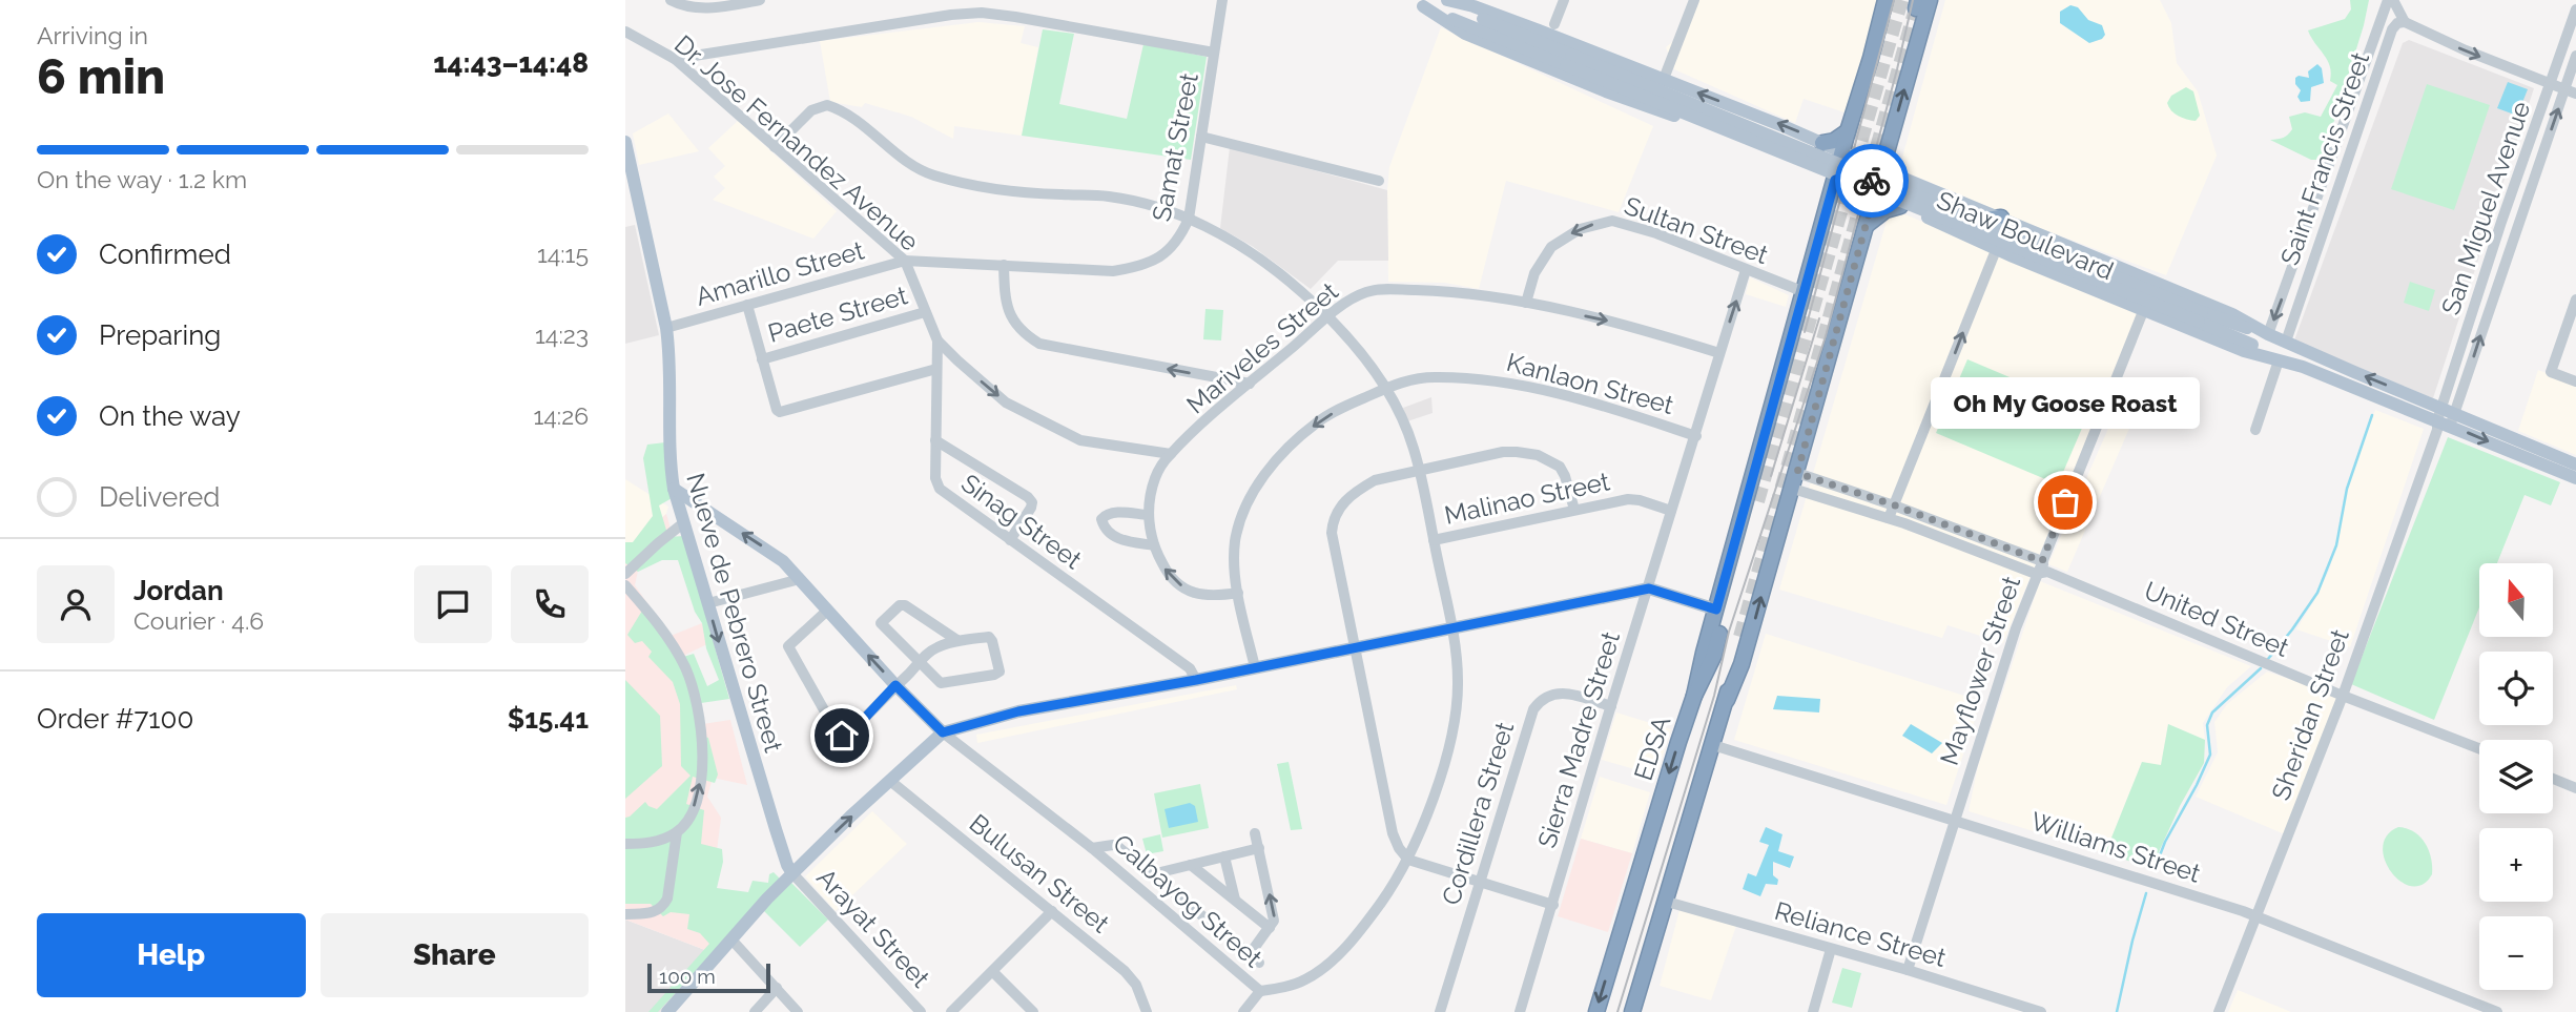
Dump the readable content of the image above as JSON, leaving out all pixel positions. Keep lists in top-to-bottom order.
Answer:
{
  "streets": {
    "highway": ["EDSA"],
    "main road": ["Shaw Boulevard", "Nueve de Pebrero Street"],
    "street": [
      "Dr. Jose Fernandez Avenue",
      "Samat Street",
      "Saint Francis Street",
      "San Miguel Avenue",
      "Sultan Street",
      "Amarillo Street",
      "Paete Street",
      "Mariveles Street",
      "Kanlaon Street",
      "Malinao Street",
      "Sinag Street",
      "United Street",
      "Mayflower Street",
      "Sheridan Street",
      "Sierra Madre Street",
      "Cordillera Street",
      "Williams Street",
      "Bulusan Street",
      "Calbayog Street",
      "Arayat Street",
      "Reliance Street"
    ]
  },
  "crossings": [
    ["Dr. Jose Fernandez Avenue", "Samat Street"],
    ["Dr. Jose Fernandez Avenue", "Amarillo Street"],
    ["Dr. Jose Fernandez Avenue", "Paete Street"],
    ["Dr. Jose Fernandez Avenue", "Mariveles Street"],
    ["Dr. Jose Fernandez Avenue", "Sinag Street"],
    ["Dr. Jose Fernandez Avenue", "Calbayog Street"],
    ["Samat Street", "Amarillo Street"],
    ["Samat Street", "Calbayog Street"],
    ["Saint Francis Street", "Shaw Boulevard"],
    ["San Miguel Avenue", "Shaw Boulevard"],
    ["San Miguel Avenue", "Sheridan Street"],
    ["Sultan Street", "Mariveles Street"],
    ["Sultan Street", "Sierra Madre Street"],
    ["Shaw Boulevard", "Mayflower Street"],
    ["Shaw Boulevard", "Sheridan Street"],
    ["Amarillo Street", "Nueve de Pebrero Street"],
    ["Mariveles Street", "Kanlaon Street"],
    ["Mariveles Street", "Sierra Madre Street"],
    ["Mariveles Street", "Calbayog Street"],
    ["Kanlaon Street", "Sierra Madre Street"],
    ["Kanlaon Street", "Calbayog Street"],
    ["Malinao Street", "Sierra Madre Street"],
    ["Malinao Street", "Calbayog Street"],
    ["Nueve de Pebrero Street", "Arayat Street"],
    ["United Street", "Mayflower Street"],
    ["United Street", "Sheridan Street"],
    ["Mayflower Street", "Williams Street"],
    ["Mayflower Street", "Reliance Street"],
    ["Sheridan Street", "Williams Street"],
    ["Sierra Madre Street", "Cordillera Street"]
  ],
  "one_way": [
    "Dr. Jose Fernandez Avenue",
    "Sultan Street",
    "Kanlaon Street",
    "Nueve de Pebrero Street"
  ],
  "places": ["Oh My Goose Roast"],
  "scale_bar": "100 m",
  "north": "top",
  "page": {
    "heading": ["6 min", "Arriving in", "14:43–14:48"],
    "panel": [
      "Jordan",
      "Courier · 4.6",
      "Order #7100",
      "$15.41"
    ],
    "bar": "On the way · 1.2 km",
    "list": [
      ["Confirmed", "14:15"],
      ["Preparing", "14:23"],
      ["On the way", "14:26"],
      "Delivered"
    ],
    "bubble": "Oh My Goose Roast",
    "map_buttons": ["+", "−"],
    "buttons": ["Help", "Share"],
    "scale": "100 m"
  }
}
